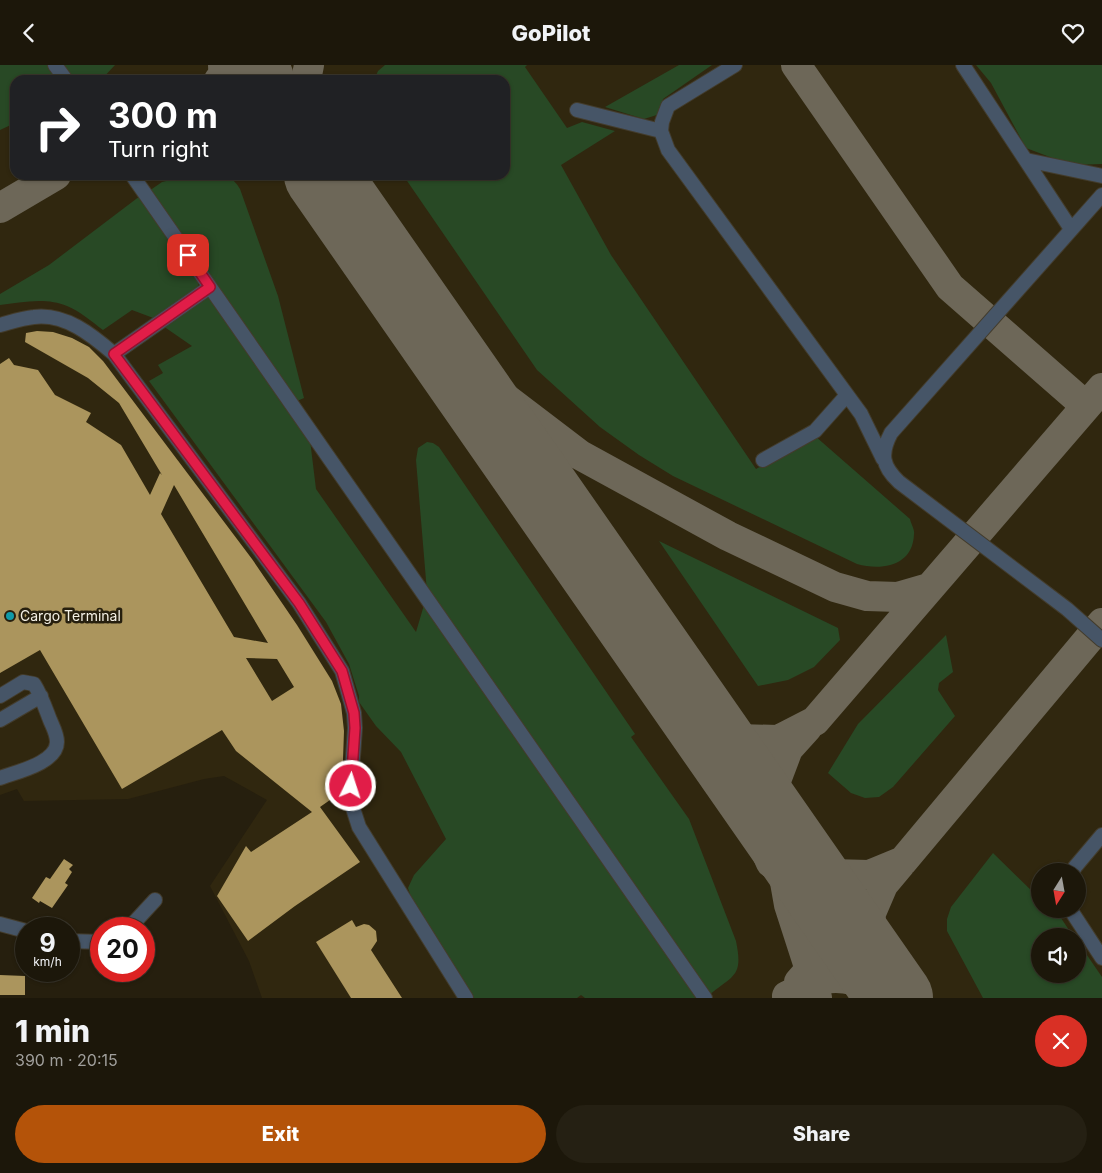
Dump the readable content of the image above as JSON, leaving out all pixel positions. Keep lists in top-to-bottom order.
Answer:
{
  "places": ["Cargo Terminal"],
  "north": "bottom",
  "page": {
    "header": "GoPilot",
    "turn": ["300 m", "Turn right"],
    "speed": "9 km/h",
    "limit": "20",
    "heading": ["1 min", "390 m · 20:15"],
    "buttons": ["Exit", "Share"]
  }
}
